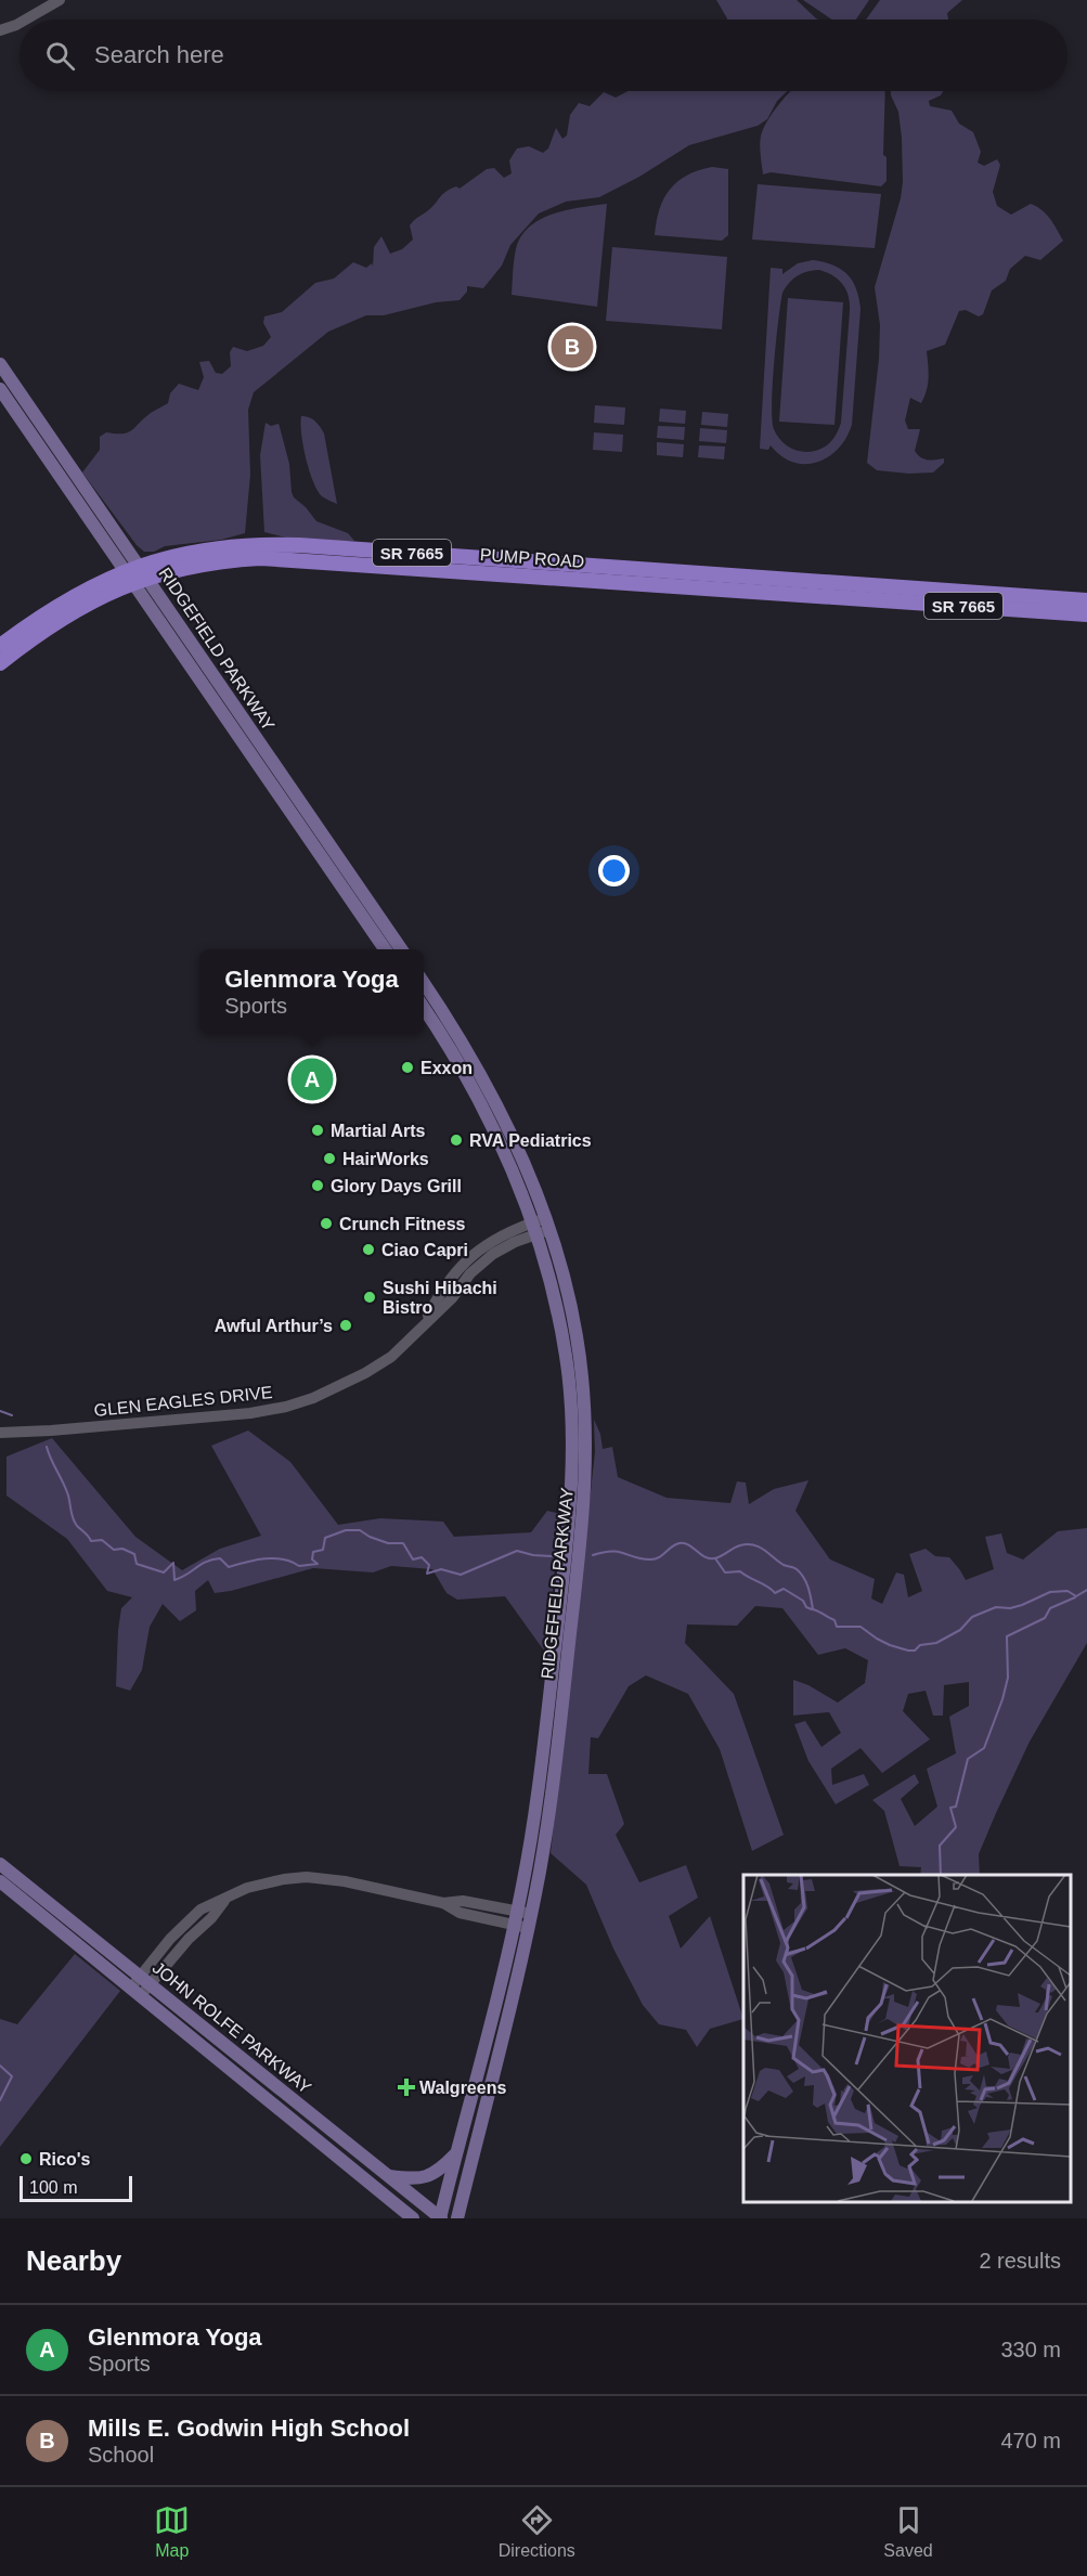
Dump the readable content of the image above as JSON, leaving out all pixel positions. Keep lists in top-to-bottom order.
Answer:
{
  "streets": {
    "main road": [
      "SR 7665",
      "PUMP ROAD",
      "RIDGEFIELD PARKWAY",
      "JOHN ROLFE PARKWAY"
    ],
    "street": ["GLEN EAGLES DRIVE"]
  },
  "crossings": [
    ["PUMP ROAD", "RIDGEFIELD PARKWAY"],
    ["RIDGEFIELD PARKWAY", "GLEN EAGLES DRIVE"],
    ["RIDGEFIELD PARKWAY", "JOHN ROLFE PARKWAY"]
  ],
  "places": {
    "other": [
      "Exxon",
      "Martial Arts",
      "RVA Pediatrics",
      "HairWorks",
      "Glory Days Grill",
      "Crunch Fitness",
      "Ciao Capri",
      "Sushi Hibachi Bistro",
      "Awful Arthur’s",
      "Rico's"
    ],
    "health": ["Walgreens"]
  },
  "scale_bar": "100 m",
  "page": {
    "search": "Search here",
    "pins": ["B", "A"],
    "popup": ["Glenmora Yoga", "Sports"],
    "scale": "100 m",
    "heading": ["Nearby", "2 results"],
    "list": [
      {
        "mark": "A",
        "name": "Glenmora Yoga",
        "note": "Sports",
        "value": "330 m"
      },
      {
        "mark": "B",
        "name": "Mills E. Godwin High School",
        "note": "School",
        "value": "470 m"
      }
    ],
    "nav": ["Map", "Directions", "Saved"]
  }
}
